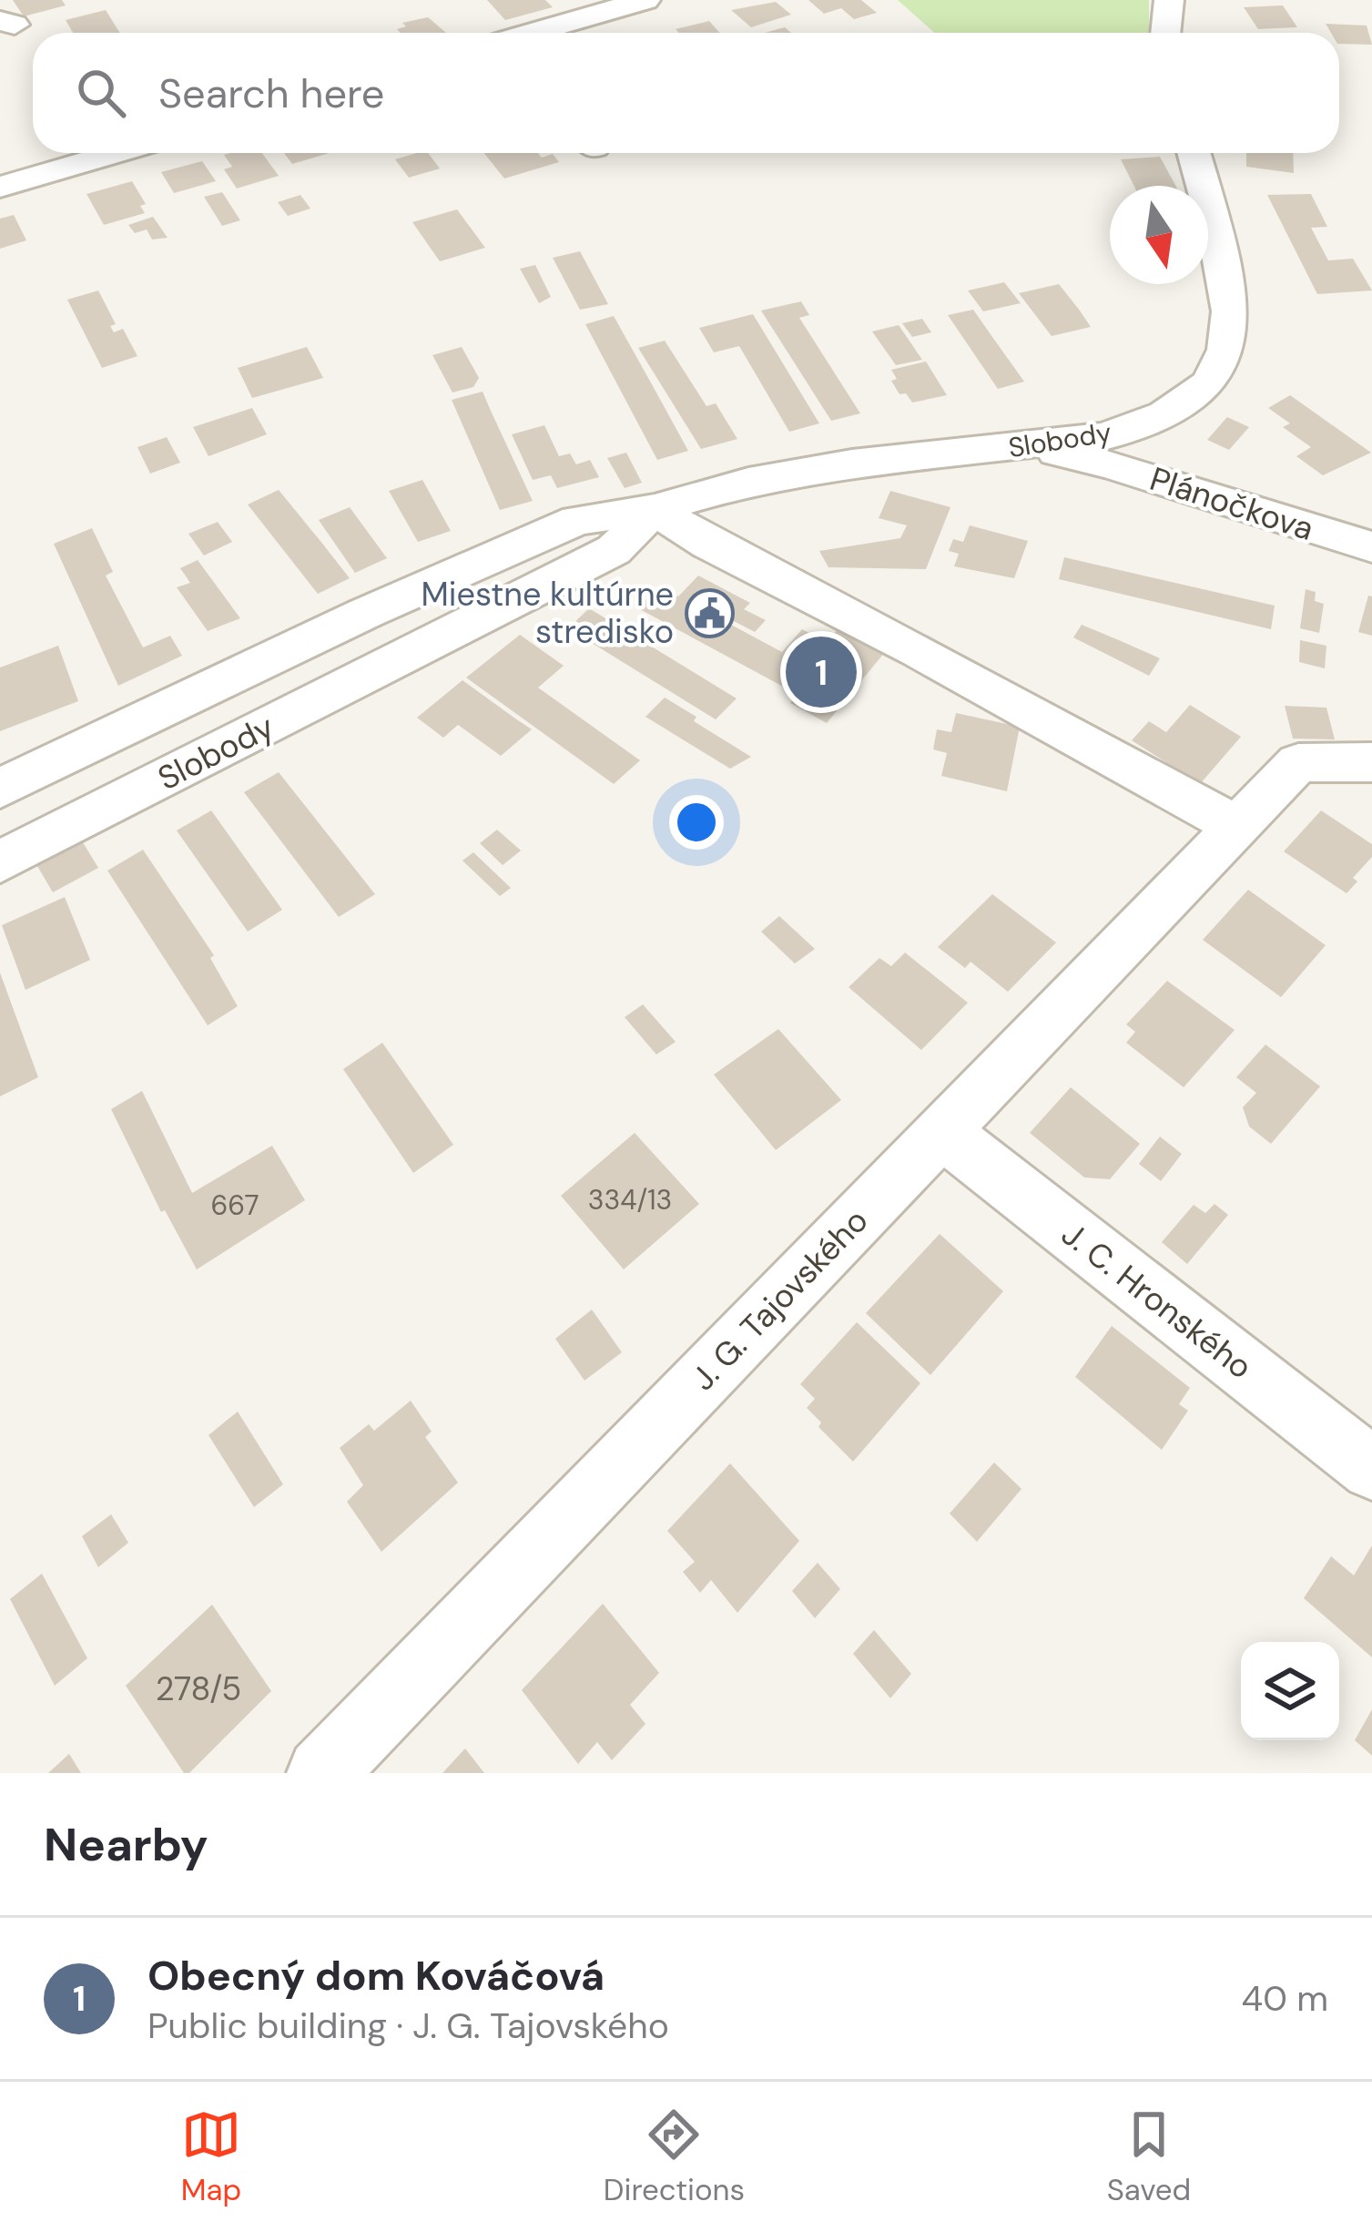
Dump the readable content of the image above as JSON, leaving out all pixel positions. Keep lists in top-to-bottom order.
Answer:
{
  "streets": {
    "street": [
      "Slobody",
      "Plánočkova",
      "J. G. Tajovského",
      "J. C. Hronského"
    ]
  },
  "crossings": [
    ["Slobody", "Plánočkova"],
    ["J. G. Tajovského", "J. C. Hronského"]
  ],
  "places": {
    "public building": ["Miestne kultúrne stredisko"]
  },
  "house_numbers": ["334/13", "667", "278/5"],
  "north": "bottom",
  "page": {
    "search": "Search here",
    "pins": "1",
    "heading": "Nearby",
    "list": [
      {
        "mark": "1",
        "name": "Obecný dom Kováčová",
        "note": "Public building · J. G. Tajovského",
        "value": "40 m"
      }
    ],
    "nav": ["Map", "Directions", "Saved"]
  }
}
